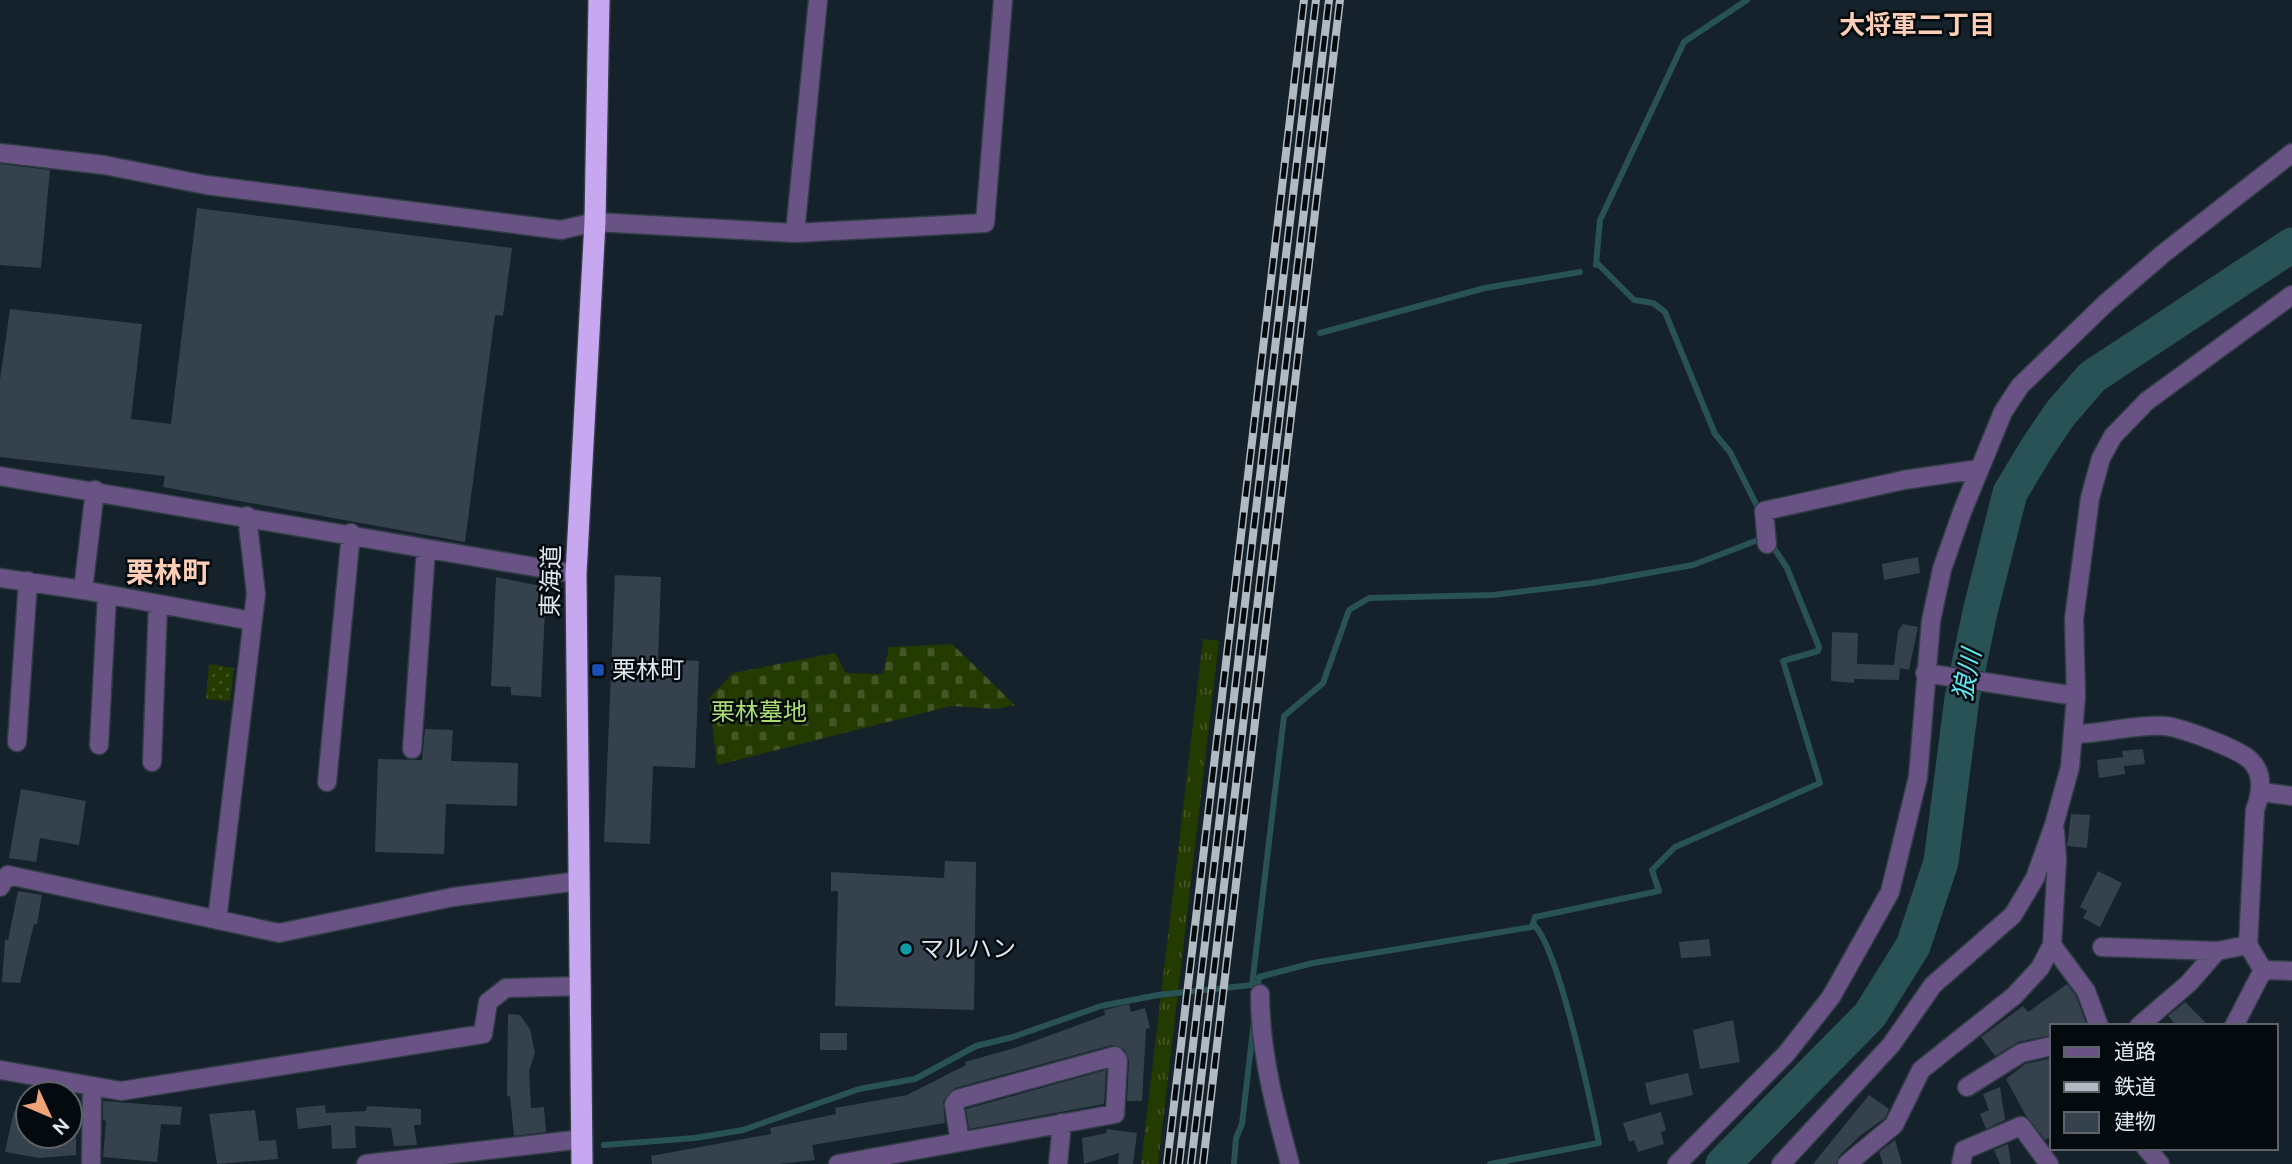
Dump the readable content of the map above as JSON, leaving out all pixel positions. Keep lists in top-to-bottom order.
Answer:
{
  "streets": {
    "highway": ["東海道"]
  },
  "districts": ["大将軍二丁目", "栗林町"],
  "water": ["狼川"],
  "parks": ["栗林墓地"],
  "places": {
    "transit": ["栗林町"],
    "other": ["マルハン"]
  },
  "legend": ["道路", "鉄道", "建物"],
  "north": "bottom right"
}
